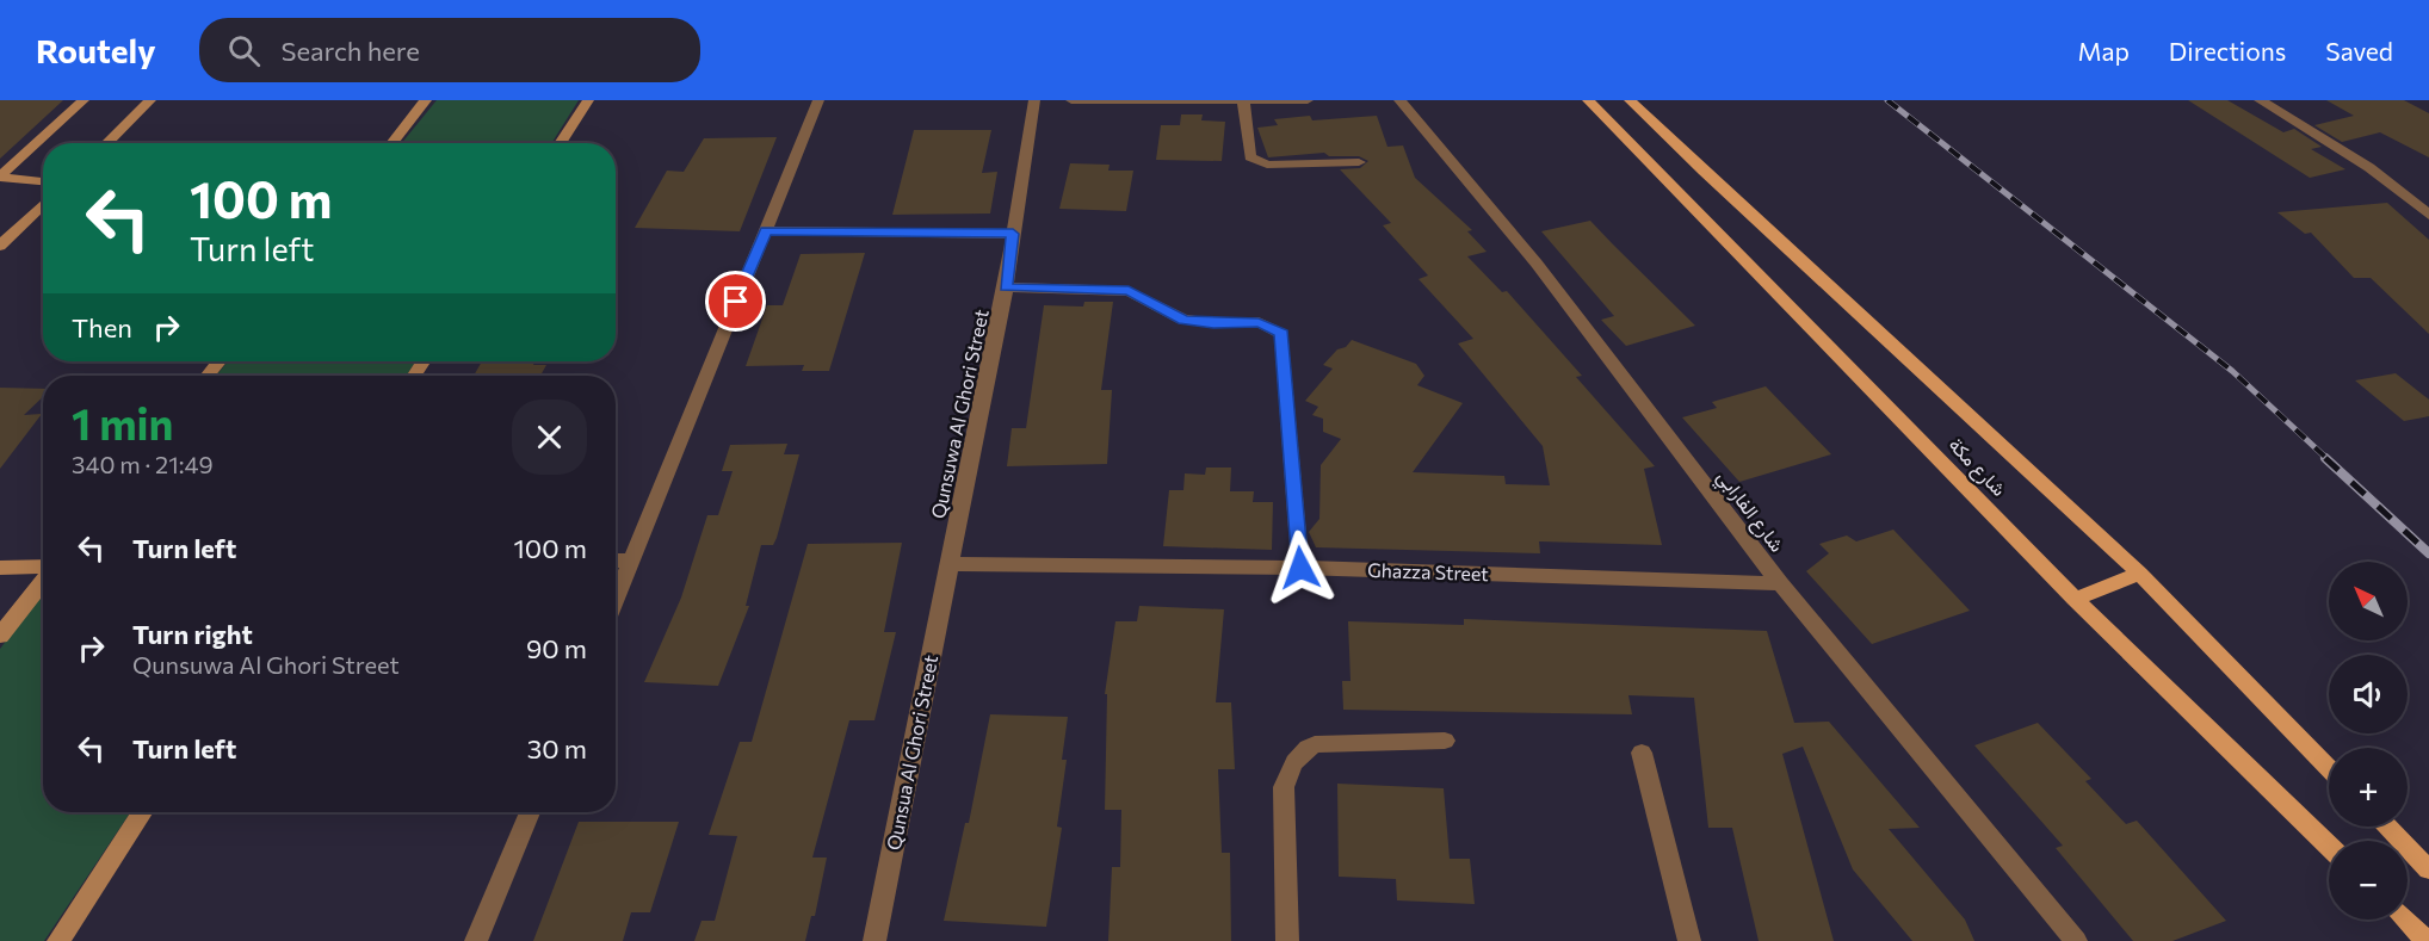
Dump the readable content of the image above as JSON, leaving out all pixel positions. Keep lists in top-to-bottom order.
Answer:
{
  "streets": {
    "main road": ["شارع مكة"],
    "street": [
      "Qunsuwa Al Ghori Street",
      "شارع الفارابي",
      "Ghazza Street",
      "Qunsua Al Ghori Street"
    ]
  },
  "crossings": [
    ["Qunsuwa Al Ghori Street", "Ghazza Street"],
    ["Qunsuwa Al Ghori Street", "Qunsua Al Ghori Street"],
    ["شارع الفارابي", "Ghazza Street"],
    ["Ghazza Street", "Qunsua Al Ghori Street"]
  ],
  "north": "top left",
  "page": {
    "header": "Routely",
    "search": "Search here",
    "nav": ["Map", "Directions", "Saved"],
    "turn": ["100 m", "Turn left"],
    "then": "Then",
    "heading": ["1 min", "340 m · 21:49"],
    "list": [
      {
        "name": "Turn left",
        "value": "100 m"
      },
      {
        "name": "Turn right",
        "note": "Qunsuwa Al Ghori Street",
        "value": "90 m"
      },
      {
        "name": "Turn left",
        "value": "30 m"
      }
    ],
    "map_buttons": ["+", "−"]
  }
}
